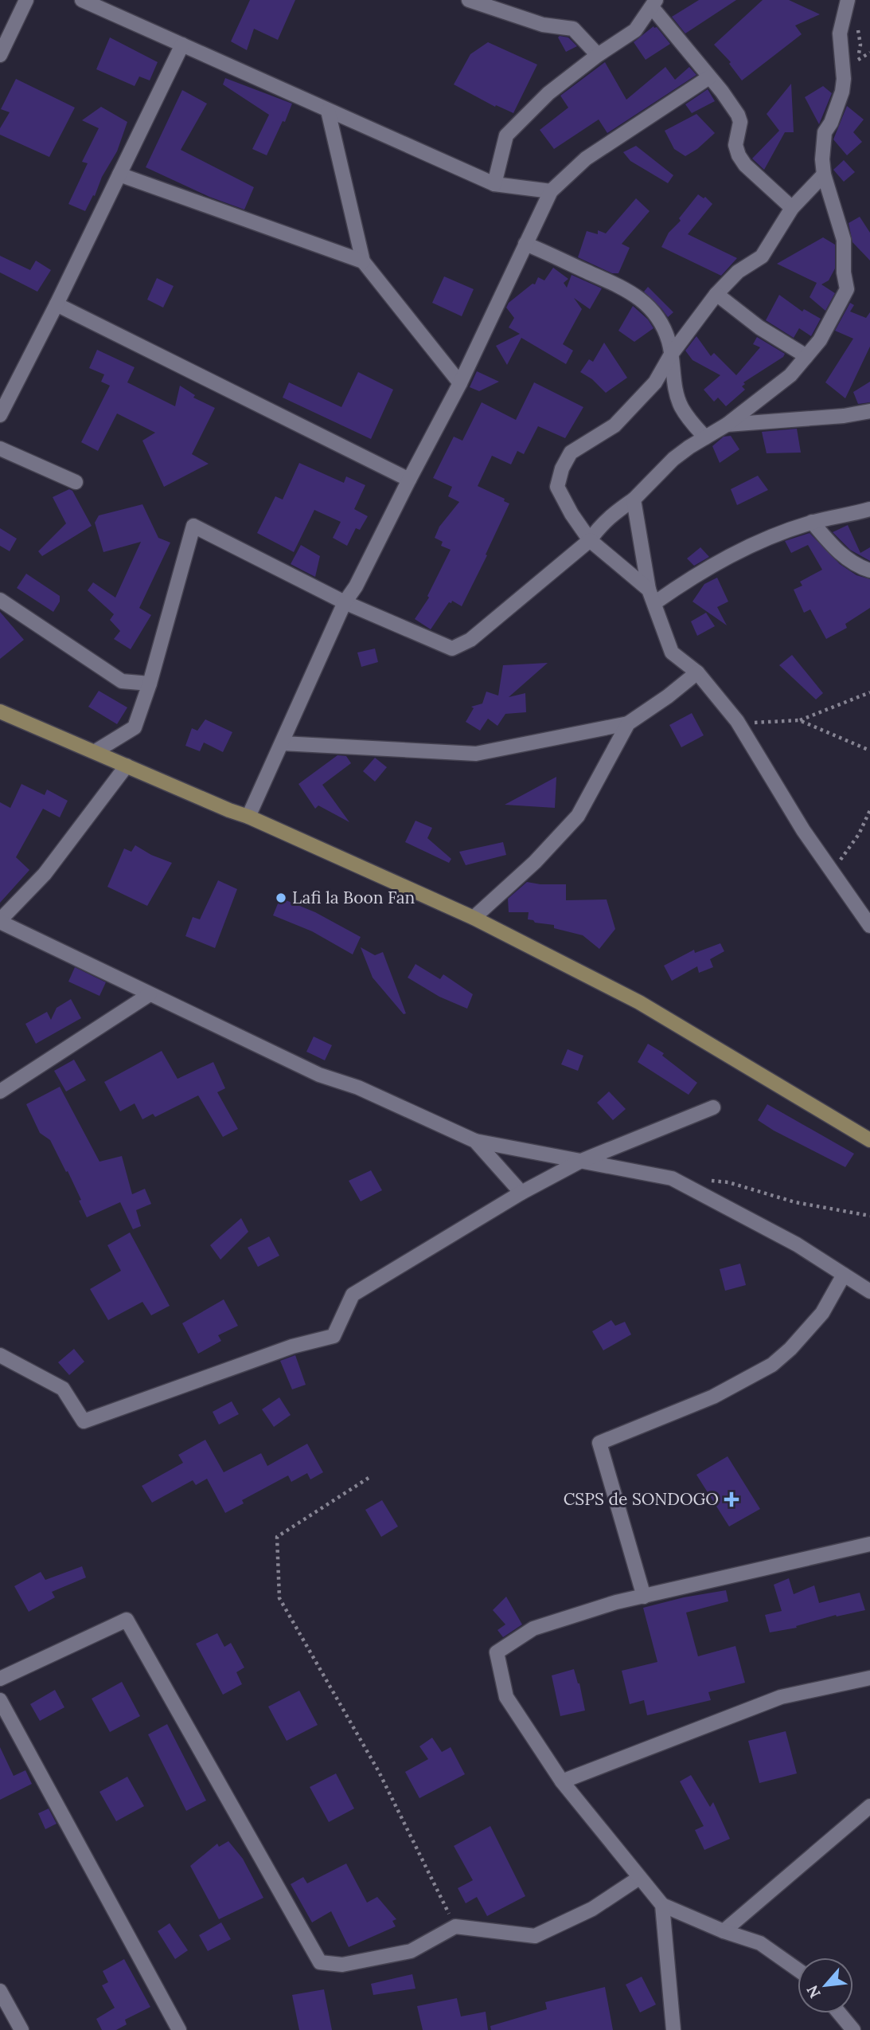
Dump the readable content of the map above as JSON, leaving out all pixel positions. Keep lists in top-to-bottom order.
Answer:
{
  "places": {
    "other": ["Lafi la Boon Fan"],
    "health": ["CSPS de SONDOGO"]
  },
  "north": "bottom left"
}
